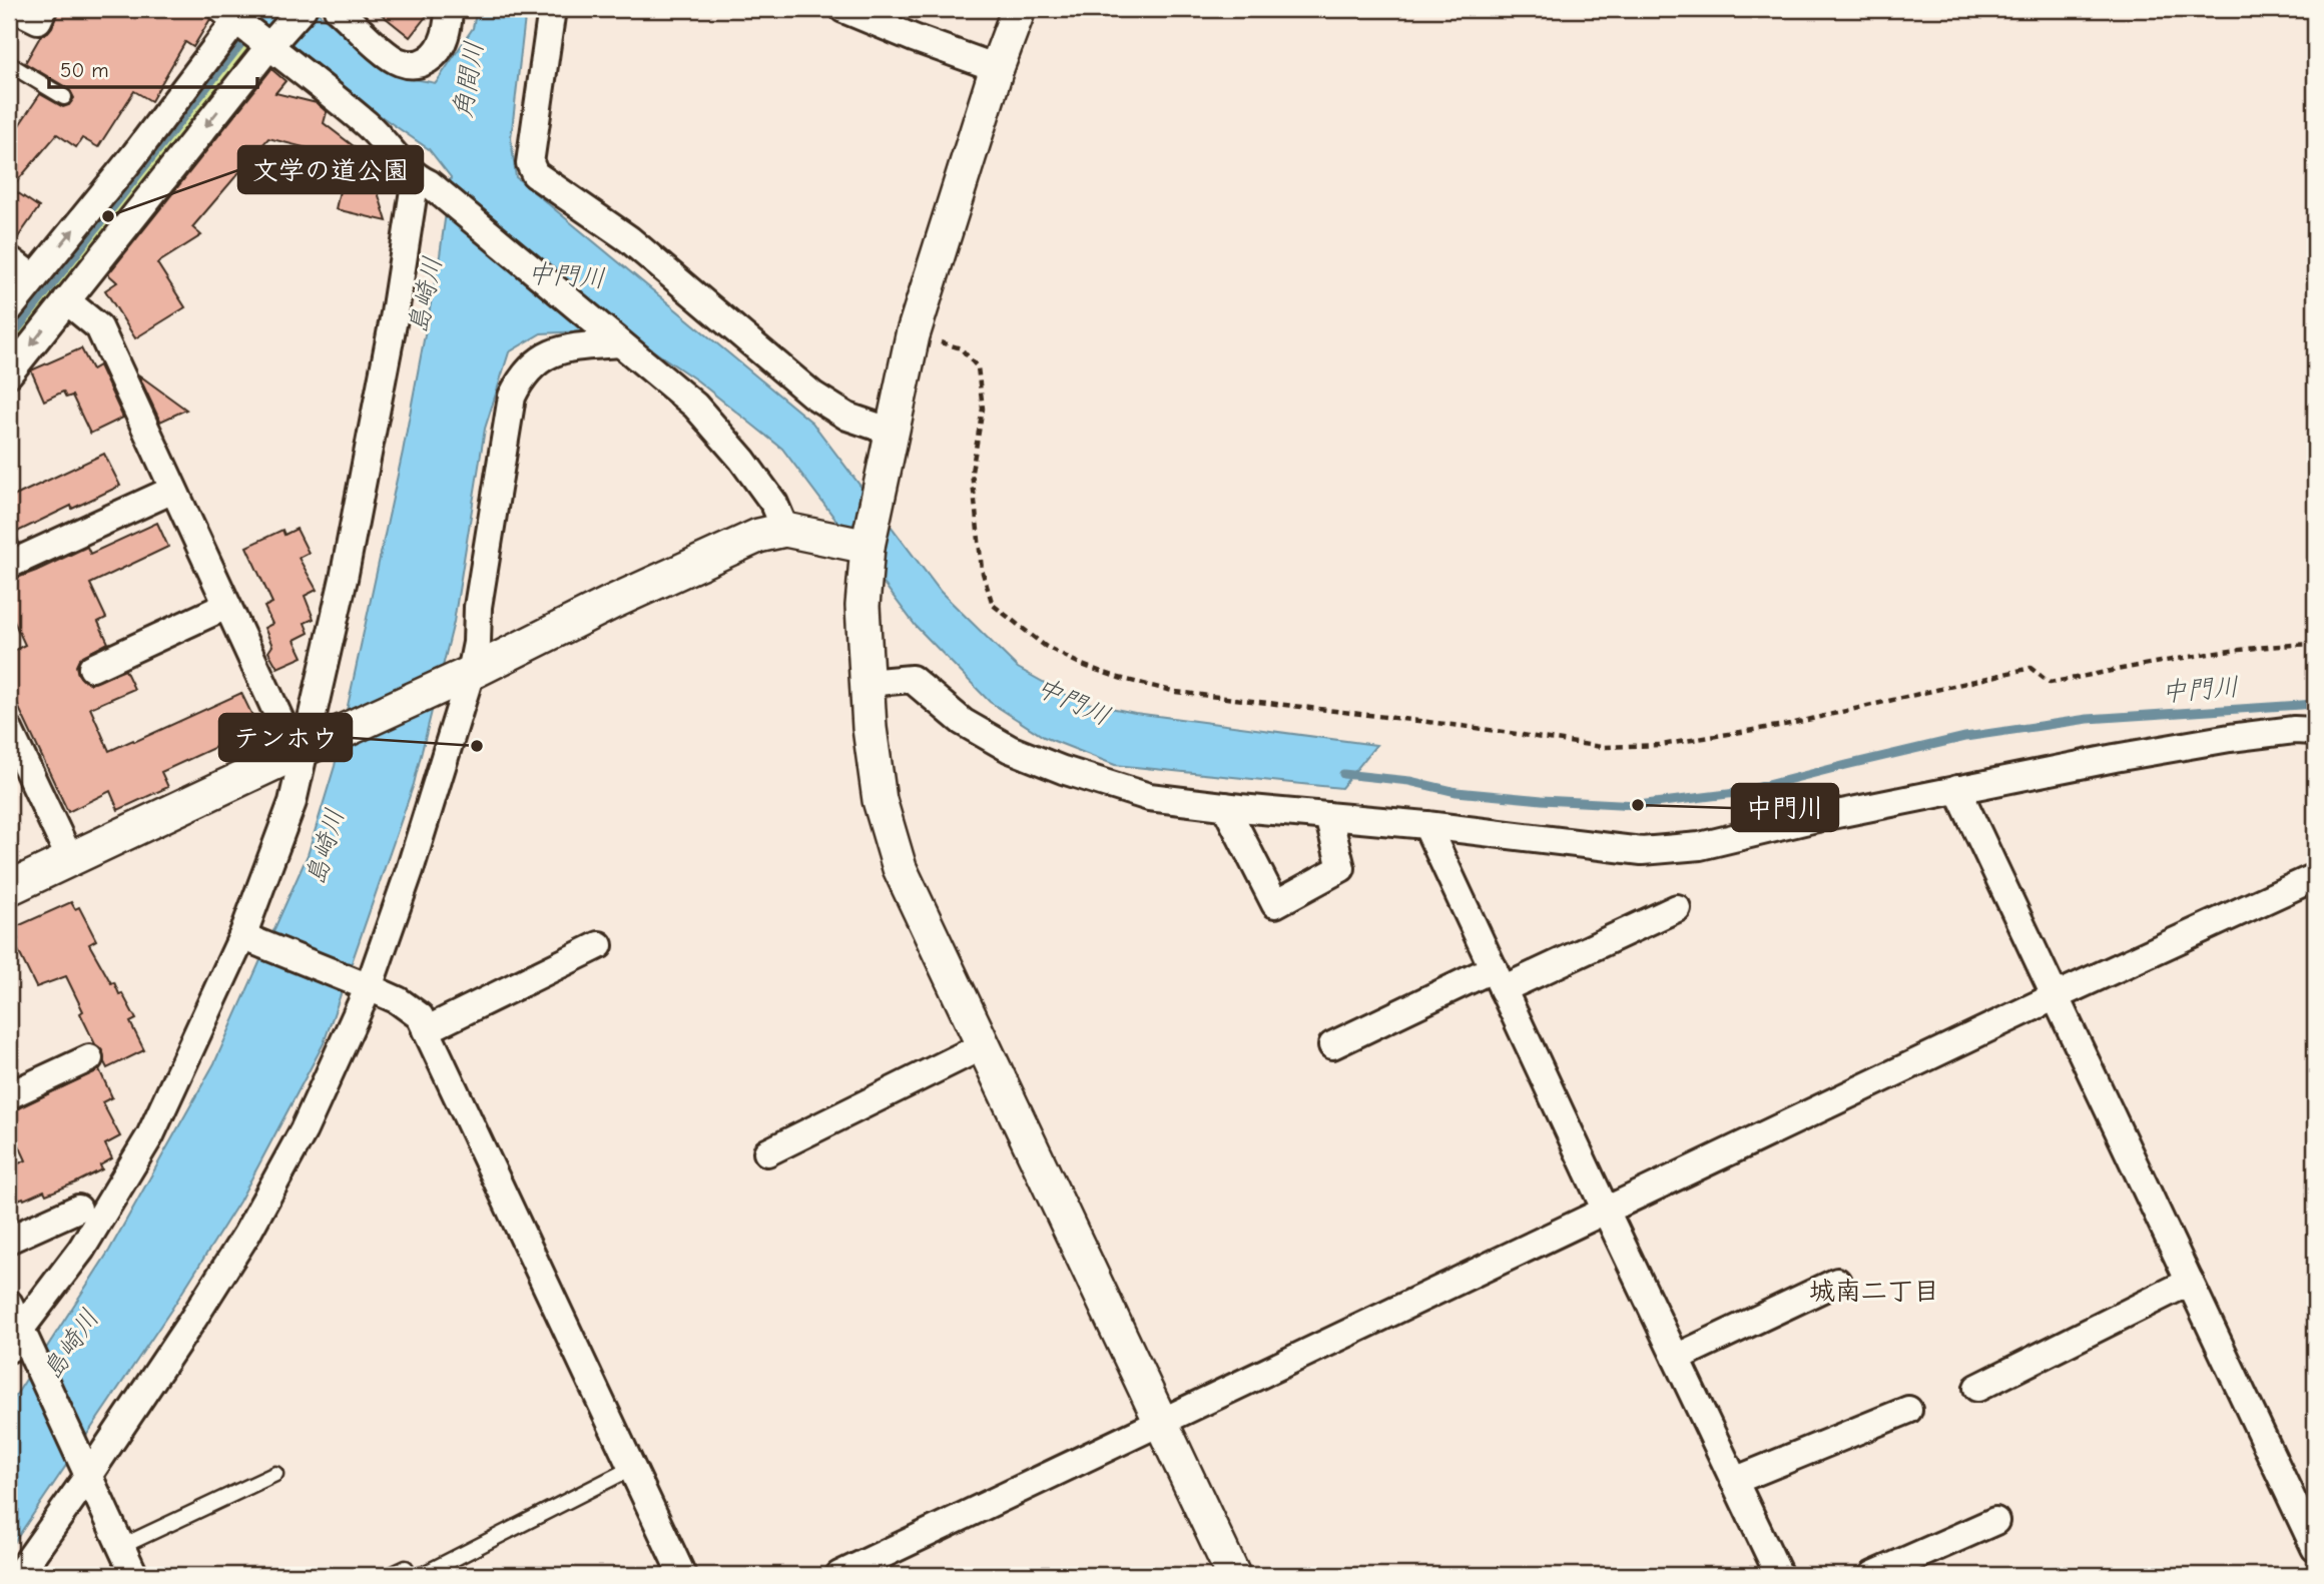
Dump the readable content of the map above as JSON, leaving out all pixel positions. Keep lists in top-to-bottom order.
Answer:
{
  "districts": ["城南二丁目"],
  "water": ["角間川", "中門川", "島崎川"],
  "places": ["文学の道公園", "テンホウ", "中門川"],
  "scale_bar": "50 m"
}
